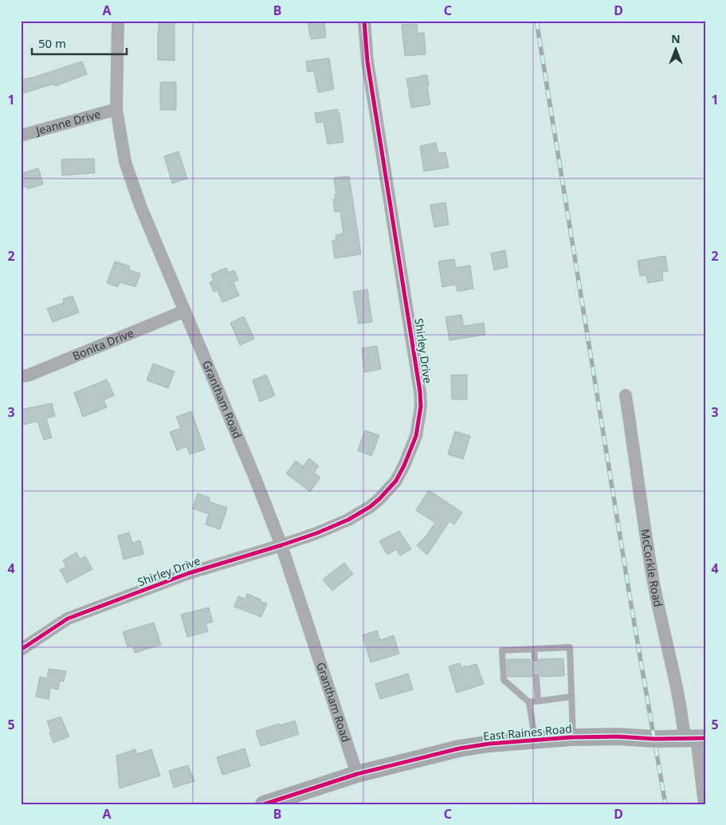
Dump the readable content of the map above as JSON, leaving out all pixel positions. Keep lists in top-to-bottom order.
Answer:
{
  "streets": {
    "main road": ["East Raines Road"],
    "street": [
      "Jeanne Drive",
      "Bonita Drive",
      "Shirley Drive",
      "Grantham Road",
      "McCorkle Road"
    ]
  },
  "crossings": [
    ["Jeanne Drive", "Grantham Road"],
    ["Bonita Drive", "Grantham Road"],
    ["Shirley Drive", "Grantham Road"],
    ["Grantham Road", "East Raines Road"],
    ["McCorkle Road", "East Raines Road"]
  ],
  "scale_bar": "50 m",
  "north": "top",
  "grid": {
    "columns": [
      "A",
      "B",
      "C",
      "D"
    ],
    "rows": [
      "1",
      "2",
      "3",
      "4",
      "5"
    ]
  }
}
